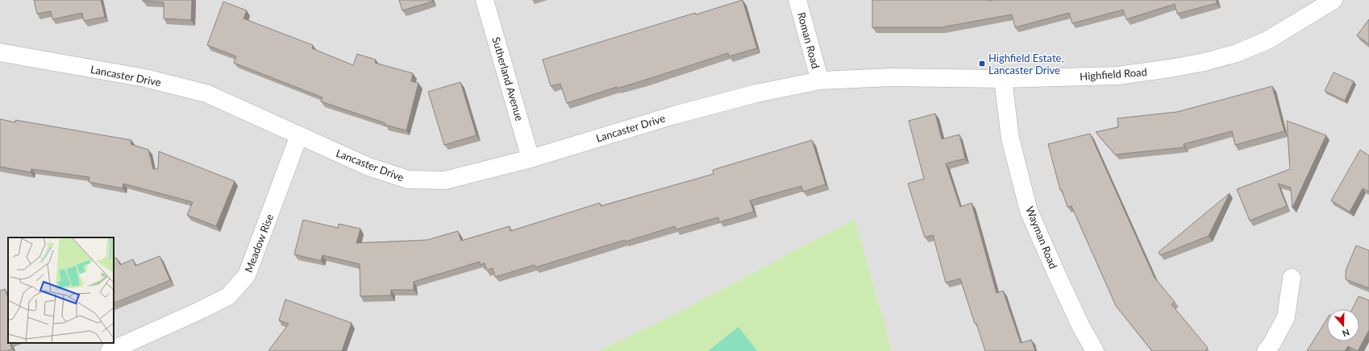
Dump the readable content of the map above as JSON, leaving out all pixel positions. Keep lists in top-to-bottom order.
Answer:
{
  "streets": {
    "street": [
      "Roman Road",
      "Highfield Road",
      "Lancaster Drive",
      "Sutherland Avenue",
      "Wayman Road",
      "Meadow Rise"
    ]
  },
  "crossings": [
    ["Roman Road", "Highfield Road"],
    ["Roman Road", "Lancaster Drive"],
    ["Highfield Road", "Lancaster Drive"],
    ["Highfield Road", "Wayman Road"],
    ["Lancaster Drive", "Sutherland Avenue"],
    ["Lancaster Drive", "Meadow Rise"]
  ],
  "places": {
    "transit": ["Highfield Estate, Lancaster Drive"]
  },
  "north": "bottom"
}
